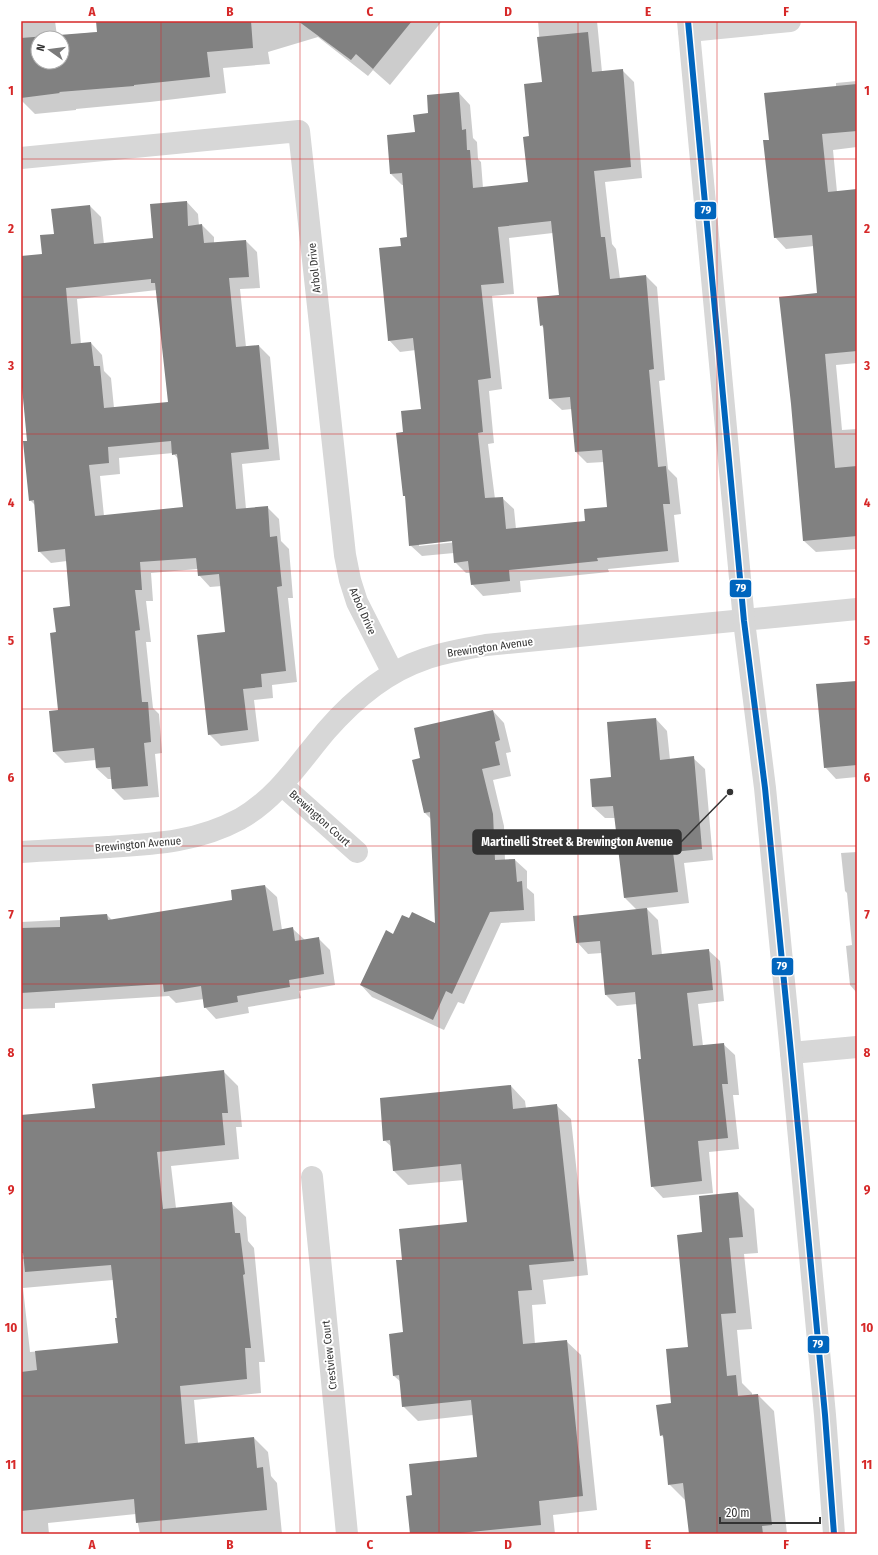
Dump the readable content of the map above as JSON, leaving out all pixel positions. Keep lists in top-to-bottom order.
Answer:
{
  "streets": {
    "street": [
      "Arbol Drive",
      "Brewington Avenue",
      "Brewington Court",
      "Crestview Court"
    ]
  },
  "crossings": [
    ["Arbol Drive", "Brewington Avenue"],
    ["Brewington Avenue", "Brewington Court"]
  ],
  "places": ["Martinelli Street & Brewington Avenue"],
  "lines": ["transit line 79"],
  "scale_bar": "20 m",
  "north": "left",
  "grid": {
    "columns": [
      "A",
      "B",
      "C",
      "D",
      "E",
      "F"
    ],
    "rows": [
      "1",
      "2",
      "3",
      "4",
      "5",
      "6",
      "7",
      "8",
      "9",
      "10",
      "11"
    ]
  }
}
